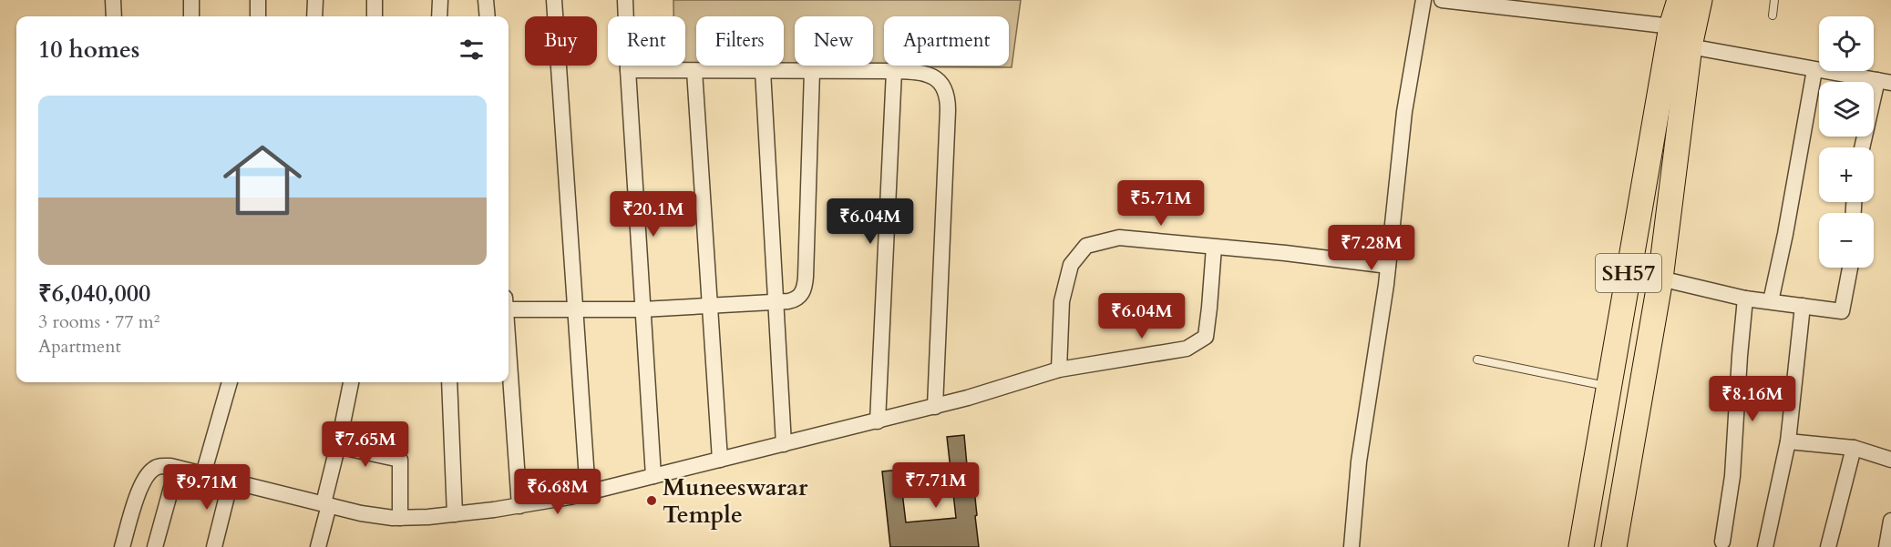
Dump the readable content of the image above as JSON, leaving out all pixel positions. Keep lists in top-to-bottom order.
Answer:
{
  "streets": {
    "main road": ["SH57"]
  },
  "places": ["Muneeswarar Temple"],
  "page": {
    "map_buttons": ["+", "−"],
    "chip": [
      "Buy",
      "Rent",
      "Filters",
      "New",
      "Apartment"
    ],
    "heading": "10 homes",
    "list": [
      {
        "name": "₹6,040,000",
        "note": "3 rooms · 77 m² · Apartment"
      }
    ],
    "price": [
      "₹5.71M",
      "₹20.1M",
      "₹6.04M",
      "₹7.28M",
      "₹6.04M",
      "₹8.16M",
      "₹7.65M",
      "₹7.71M",
      "₹9.71M",
      "₹6.68M"
    ]
  }
}
